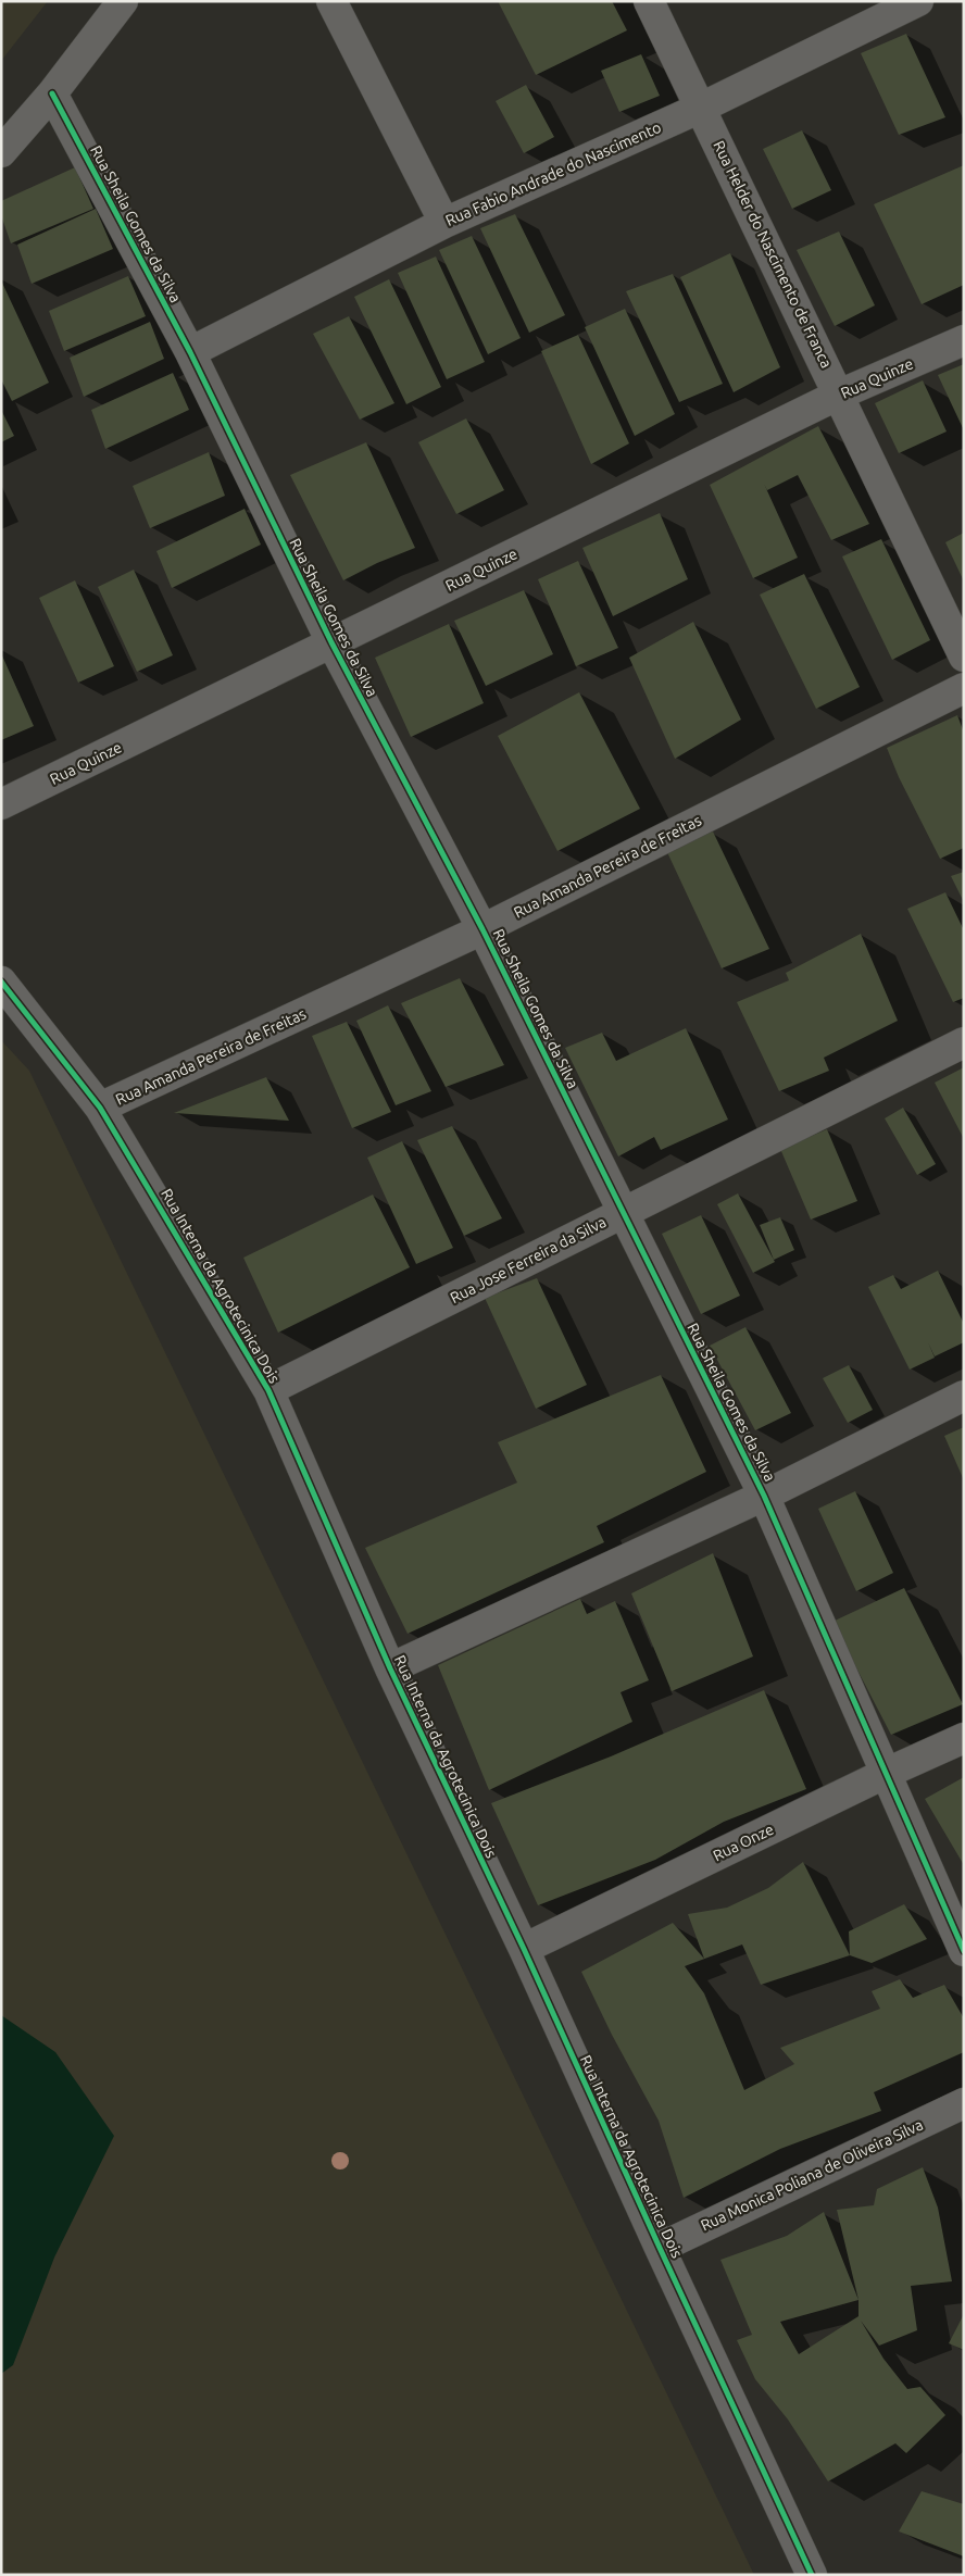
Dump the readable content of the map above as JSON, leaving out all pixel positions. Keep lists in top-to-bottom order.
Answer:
{
  "streets": {
    "street": [
      "Rua Fabio Andrade do Nascimento",
      "Rua Sheila Gomes da Silva",
      "Rua Helder do Nascimento de Franca",
      "Rua Quinze",
      "Rua Amanda Pereira de Freitas",
      "Rua Jose Ferreira da Silva",
      "Rua Interna da Agrotecinica Dois",
      "Rua Onze",
      "Rua Monica Poliana de Oliveira Silva"
    ]
  },
  "crossings": [
    ["Rua Fabio Andrade do Nascimento", "Rua Sheila Gomes da Silva"],
    ["Rua Fabio Andrade do Nascimento", "Rua Helder do Nascimento de Franca"],
    ["Rua Sheila Gomes da Silva", "Rua Quinze"],
    ["Rua Sheila Gomes da Silva", "Rua Amanda Pereira de Freitas"],
    ["Rua Sheila Gomes da Silva", "Rua Jose Ferreira da Silva"],
    ["Rua Sheila Gomes da Silva", "Rua Onze"],
    ["Rua Helder do Nascimento de Franca", "Rua Quinze"],
    ["Rua Amanda Pereira de Freitas", "Rua Interna da Agrotecinica Dois"],
    ["Rua Jose Ferreira da Silva", "Rua Interna da Agrotecinica Dois"],
    ["Rua Interna da Agrotecinica Dois", "Rua Onze"],
    ["Rua Interna da Agrotecinica Dois", "Rua Monica Poliana de Oliveira Silva"]
  ]
}
